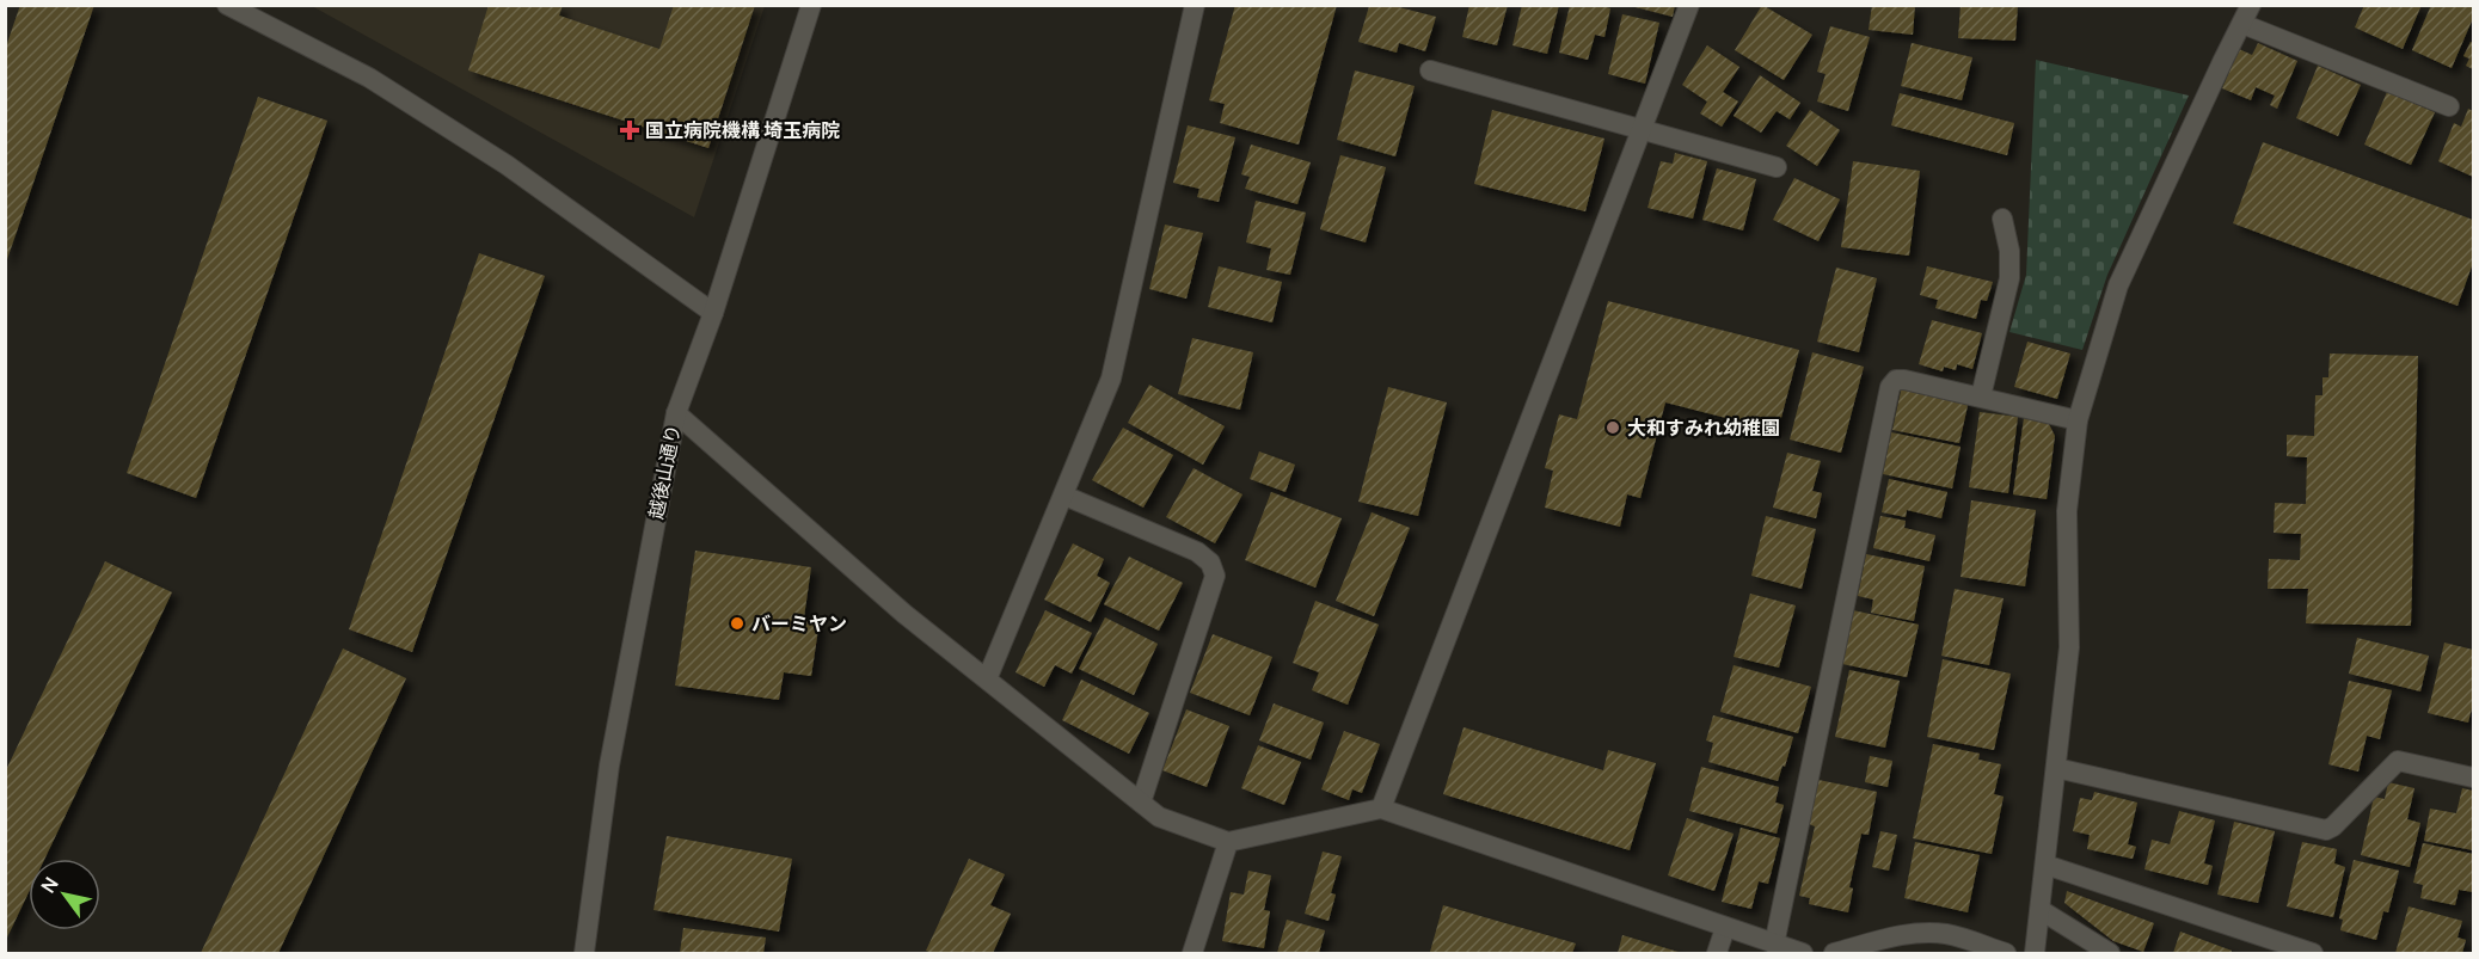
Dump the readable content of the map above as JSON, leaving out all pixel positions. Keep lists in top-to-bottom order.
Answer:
{
  "streets": {
    "street": ["越後山通り"]
  },
  "places": {
    "health": ["国立病院機構 埼玉病院"],
    "other": ["大和すみれ幼稚園", "バーミヤン"]
  },
  "north": "top left"
}
